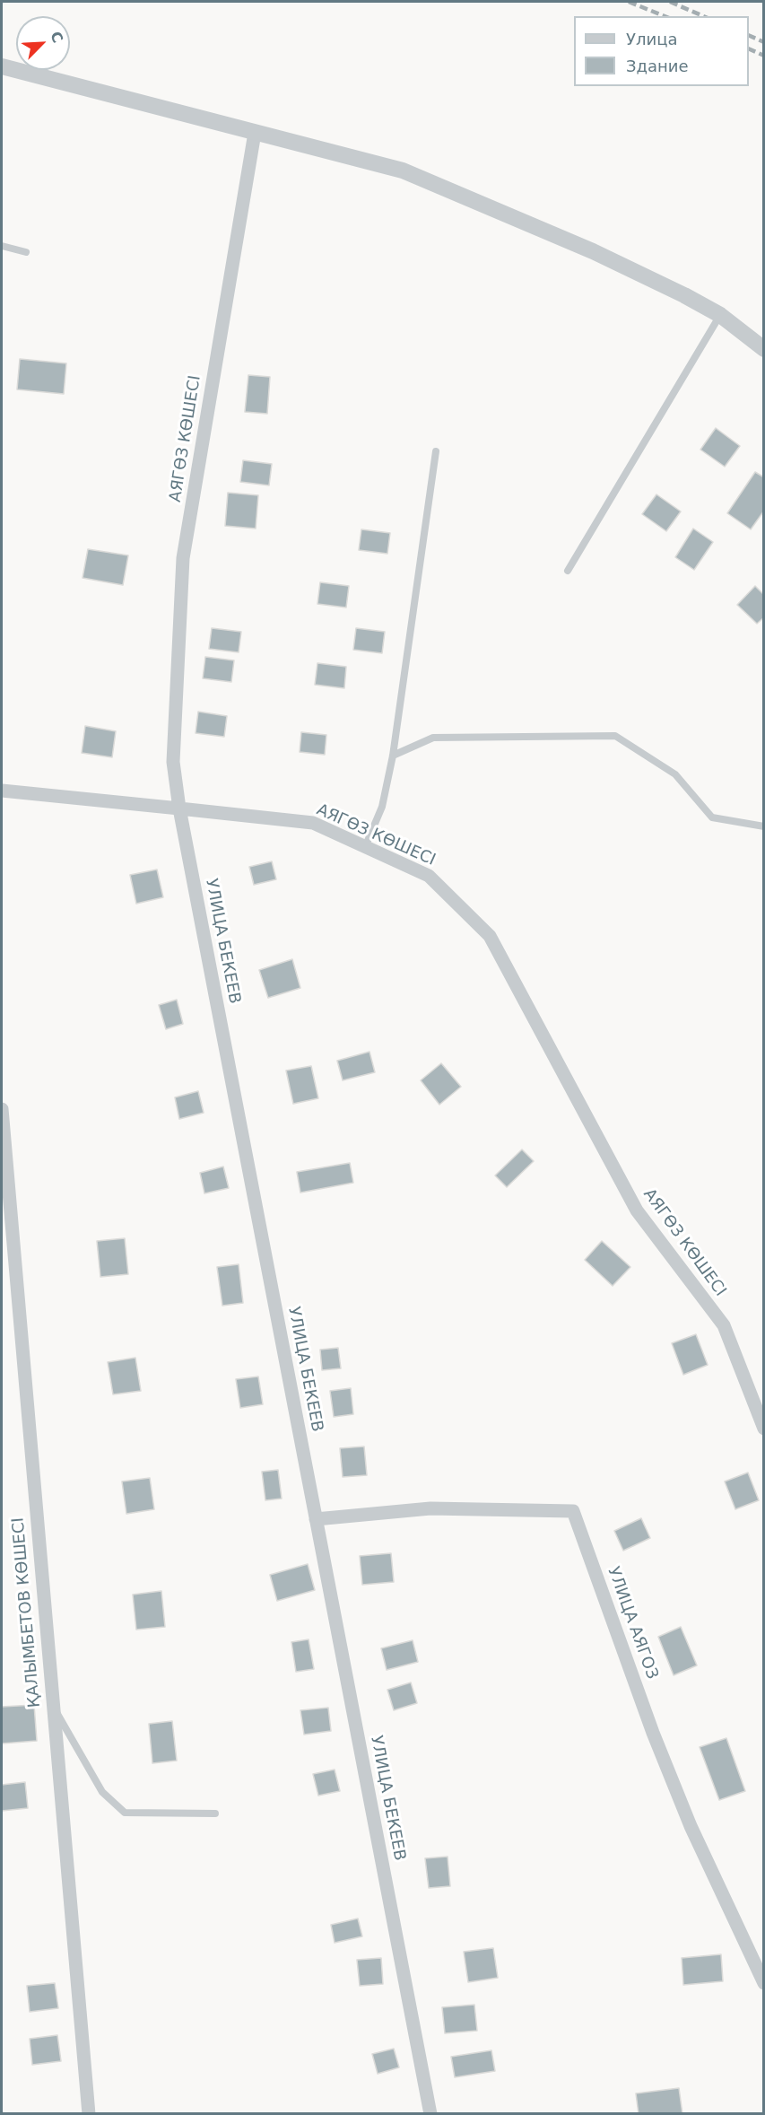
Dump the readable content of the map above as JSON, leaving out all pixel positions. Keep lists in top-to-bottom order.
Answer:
{
  "streets": {
    "street": [
      "АЯГӨЗ КӨШЕСІ",
      "УЛИЦА БЕКЕЕВ",
      "ҚАЛЫМБЕТОВ КӨШЕСІ",
      "УЛИЦА АЯГОЗ"
    ]
  },
  "crossings": [
    ["АЯГӨЗ КӨШЕСІ", "УЛИЦА БЕКЕЕВ"],
    ["УЛИЦА БЕКЕЕВ", "УЛИЦА АЯГОЗ"]
  ],
  "legend": ["Улица", "Здание"],
  "north": "top right"
}
